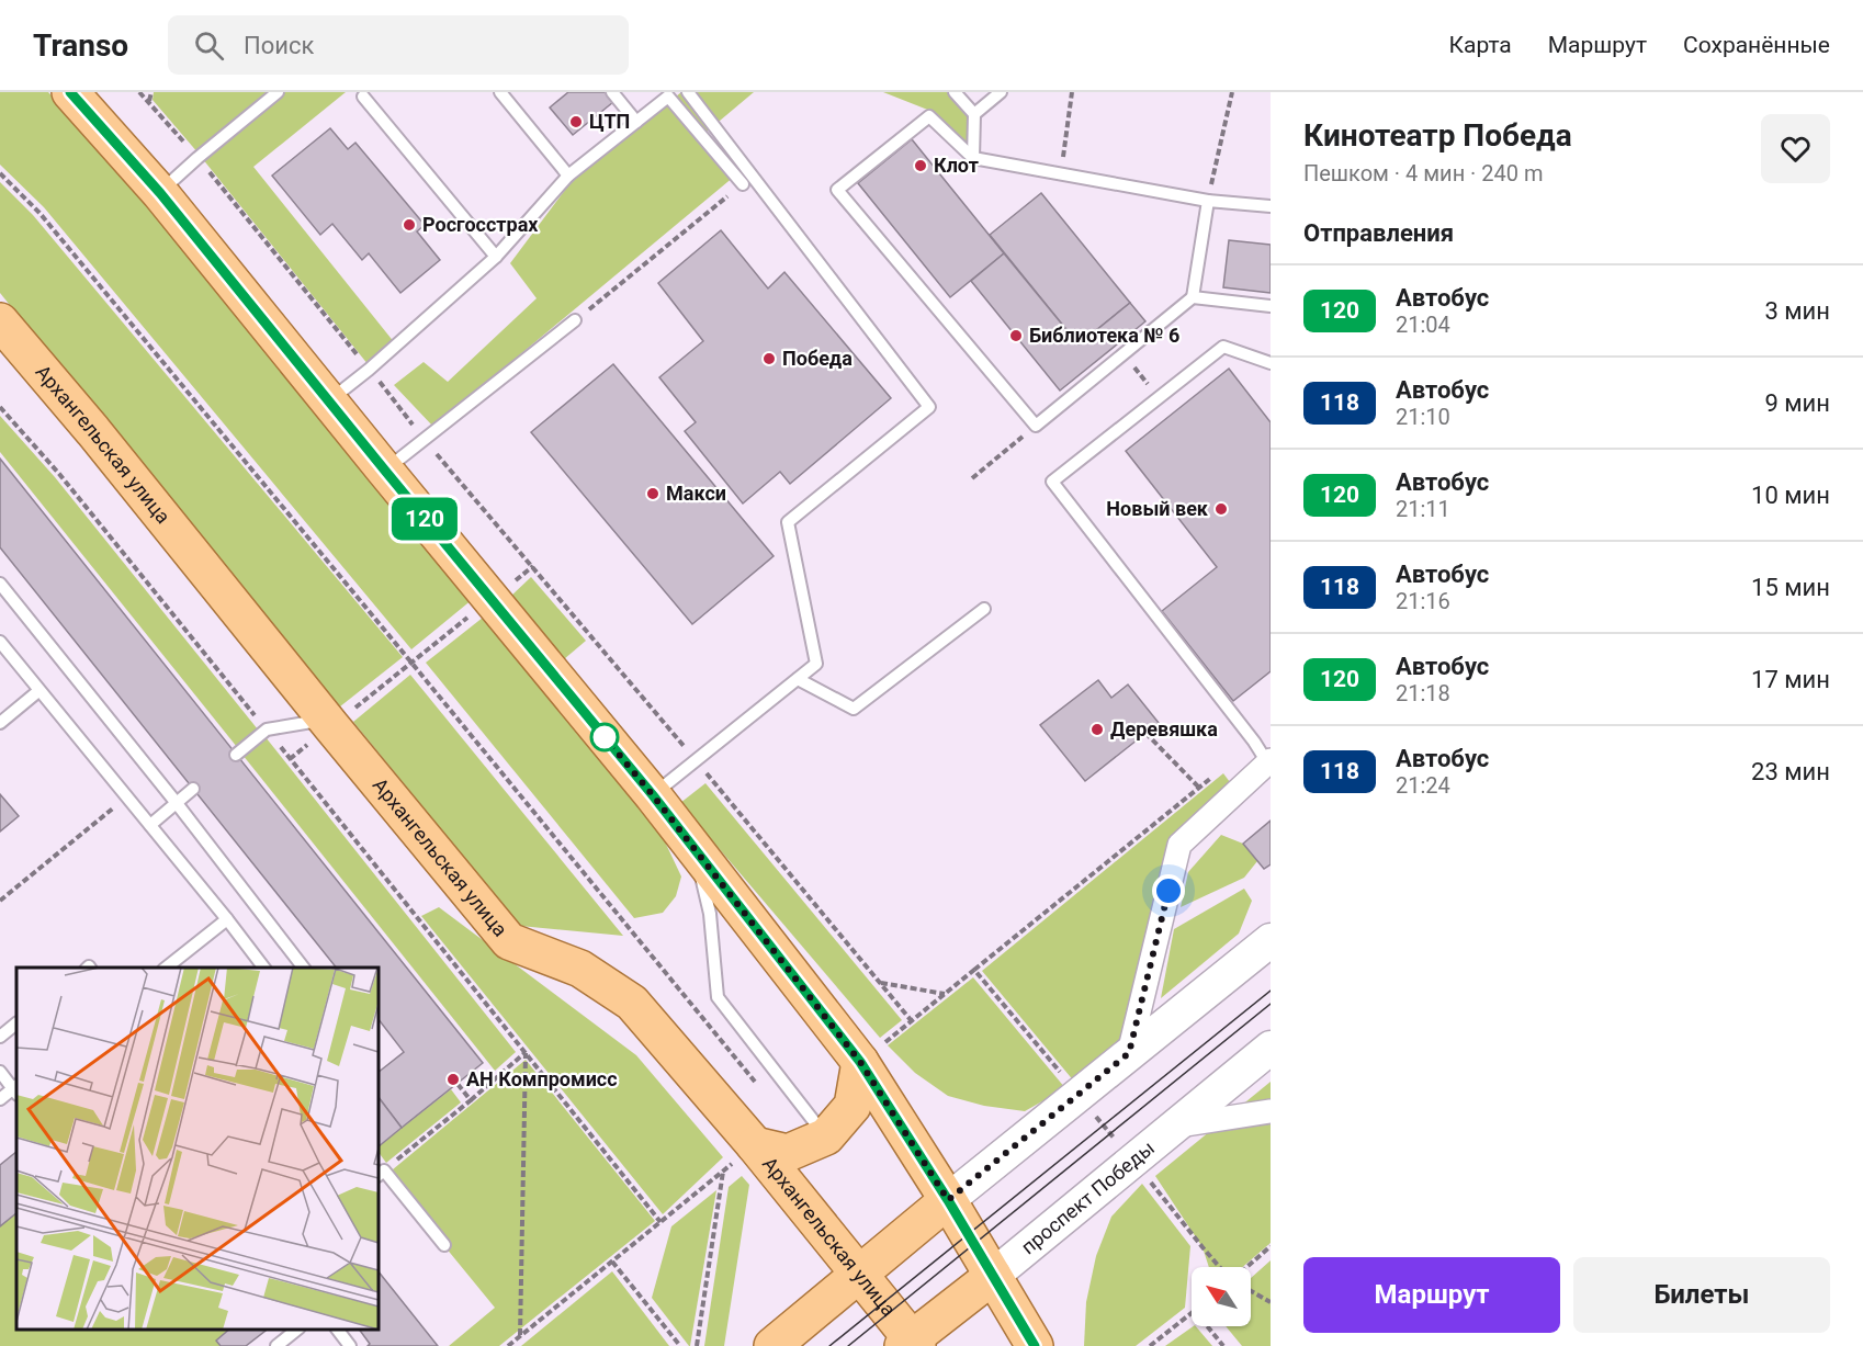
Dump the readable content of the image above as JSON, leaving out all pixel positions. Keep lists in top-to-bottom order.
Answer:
{
  "streets": {
    "main road": ["Архангельская улица", "проспект Победы"]
  },
  "crossings": [
    ["Архангельская улица", "проспект Победы"]
  ],
  "places": [
    "ЦТП",
    "Клот",
    "Росгосстрах",
    "Библиотека № 6",
    "Победа",
    "Макси",
    "Новый век",
    "Деревяшка",
    "АН Компромисс"
  ],
  "lines": ["bus line 120"],
  "north": "top left",
  "page": {
    "header": "Transo",
    "search": "Поиск",
    "nav": ["Карта", "Маршрут", "Сохранённые"],
    "on_map": "120",
    "heading": [
      ["Кинотеатр Победа", "Пешком · 4 мин · 240 m"],
      "Отправления"
    ],
    "list": [
      {
        "mark": "120",
        "name": "Автобус",
        "note": "21:04",
        "value": "3 мин"
      },
      {
        "mark": "118",
        "name": "Автобус",
        "note": "21:10",
        "value": "9 мин"
      },
      {
        "mark": "120",
        "name": "Автобус",
        "note": "21:11",
        "value": "10 мин"
      },
      {
        "mark": "118",
        "name": "Автобус",
        "note": "21:16",
        "value": "15 мин"
      },
      {
        "mark": "120",
        "name": "Автобус",
        "note": "21:18",
        "value": "17 мин"
      },
      {
        "mark": "118",
        "name": "Автобус",
        "note": "21:24",
        "value": "23 мин"
      }
    ],
    "buttons": ["Маршрут", "Билеты"]
  }
}
